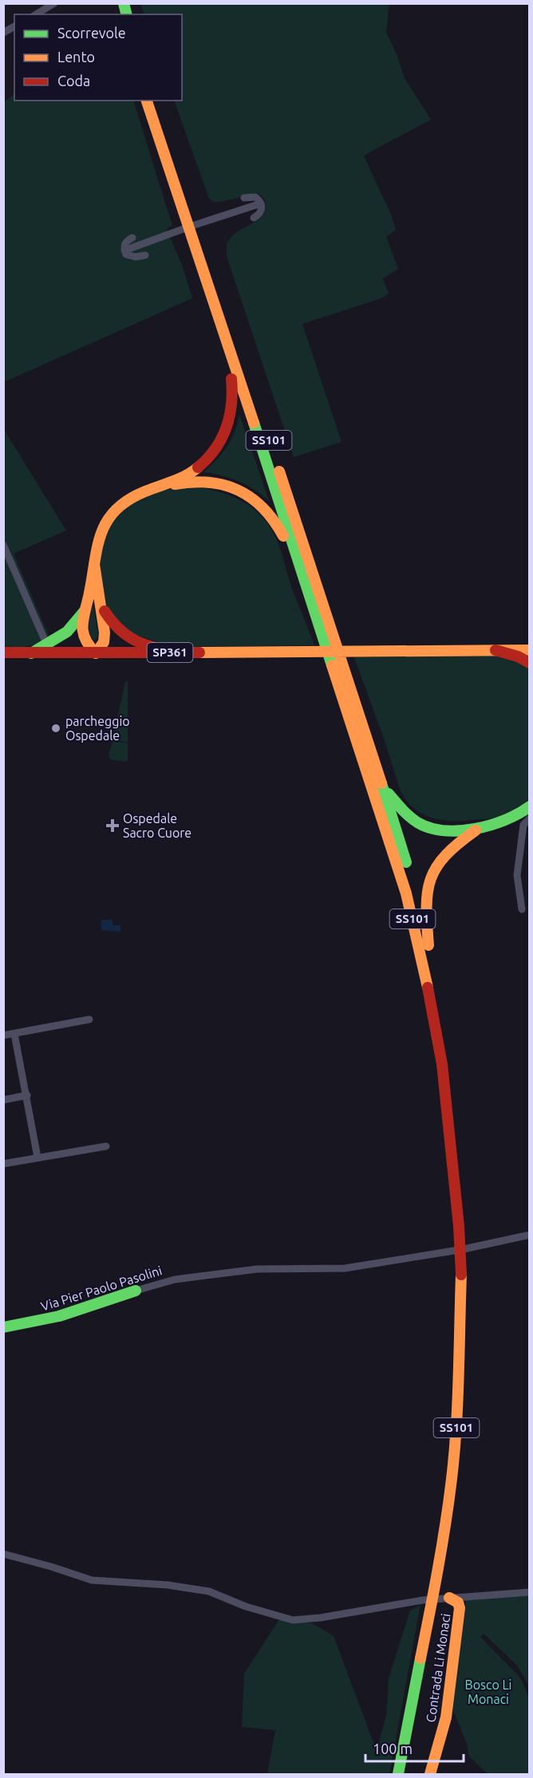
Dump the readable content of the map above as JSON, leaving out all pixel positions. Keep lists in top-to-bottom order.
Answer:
{
  "streets": {
    "main road": [
      "SS101",
      "SP361",
      "Via Pier Paolo Pasolini",
      "Contrada Li Monaci"
    ]
  },
  "parks": ["Bosco Li Monaci"],
  "places": {
    "other": ["parcheggio Ospedale"],
    "health": ["Ospedale Sacro Cuore"]
  },
  "legend": ["Scorrevole", "Lento", "Coda"],
  "scale_bar": "100 m"
}
